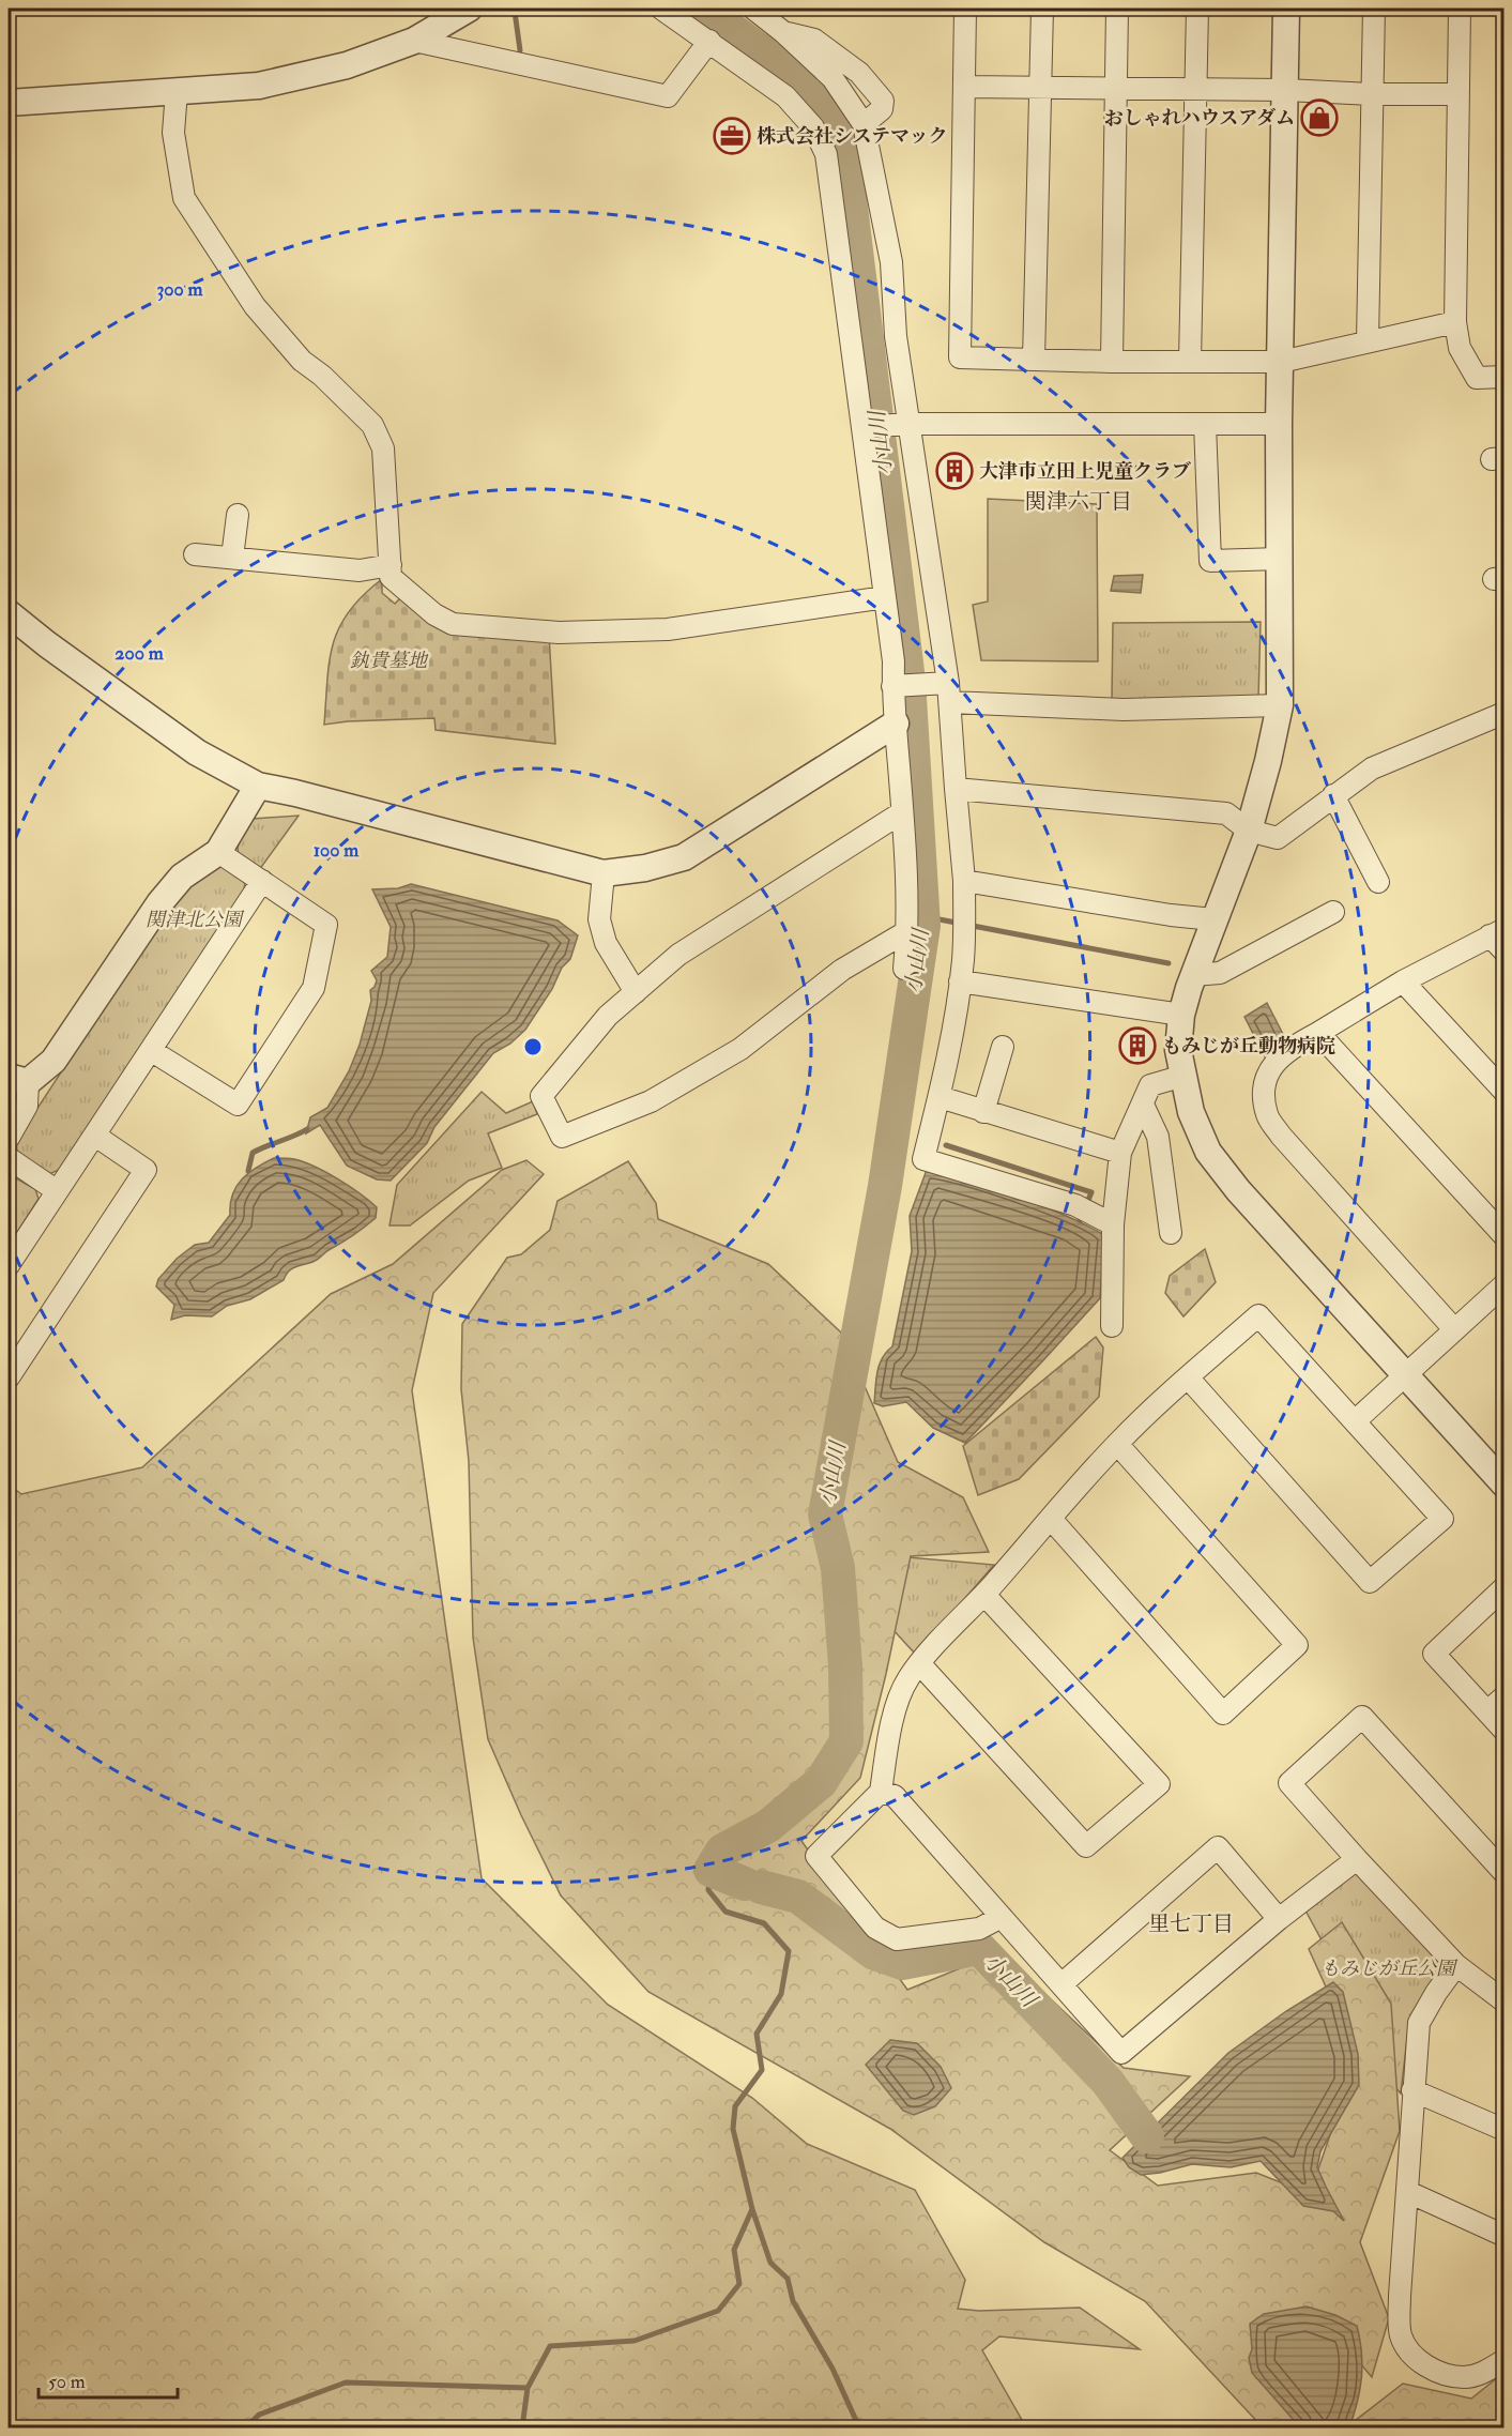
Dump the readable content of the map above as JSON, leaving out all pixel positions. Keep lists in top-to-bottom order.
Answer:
{
  "districts": ["関津六丁目", "里七丁目"],
  "water": ["小山川"],
  "parks": ["釻貴墓地", "関津北公園", "もみじが丘公園"],
  "places": {
    "shop": ["おしゃれハウスアダム"],
    "office": ["株式会社システマック"],
    "building": ["大津市立田上児童クラブ", "もみじが丘動物病院"]
  },
  "scale_bar": "50 m",
  "rings": ["300 m", "200 m", "100 m"]
}
